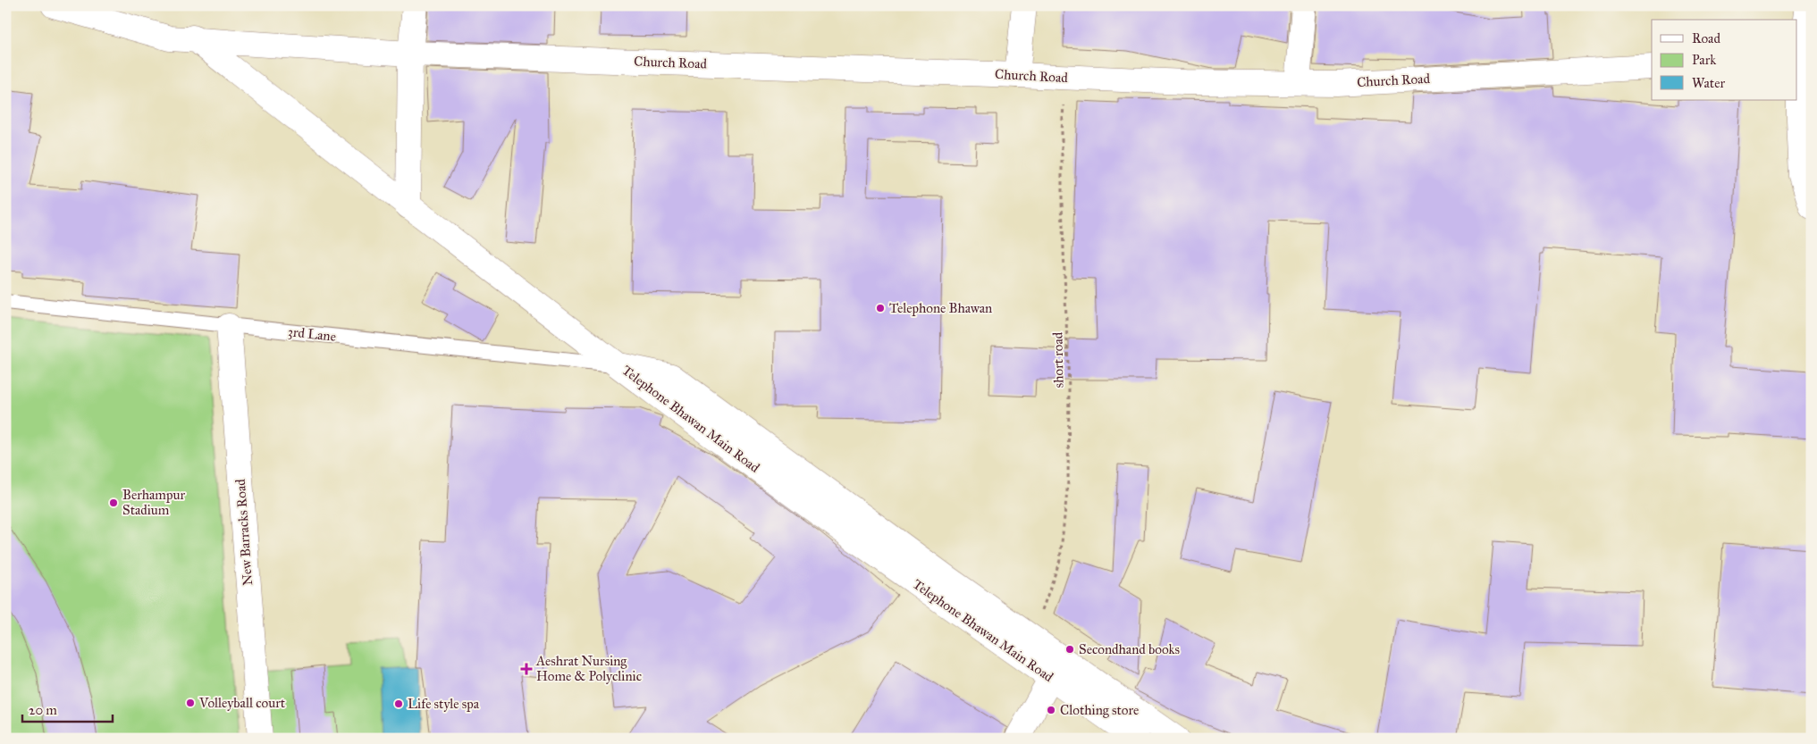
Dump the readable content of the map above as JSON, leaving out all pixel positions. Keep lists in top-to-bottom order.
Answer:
{
  "streets": {
    "street": ["Church Road", "Telephone Bhawan Main Road", "New Barracks Road"],
    "lane": ["3rd Lane"],
    "path": ["short road"]
  },
  "crossings": [
    ["Church Road", "short road"],
    ["3rd Lane", "Telephone Bhawan Main Road"],
    ["3rd Lane", "New Barracks Road"],
    ["short road", "Telephone Bhawan Main Road"]
  ],
  "places": {
    "other": [
      "Telephone Bhawan",
      "Berhampur Stadium",
      "Secondhand books",
      "Volleyball court",
      "Life style spa",
      "Clothing store"
    ],
    "health": ["Aeshrat Nursing Home & Polyclinic"]
  },
  "legend": ["Road", "Park", "Water"],
  "scale_bar": "20 m"
}
